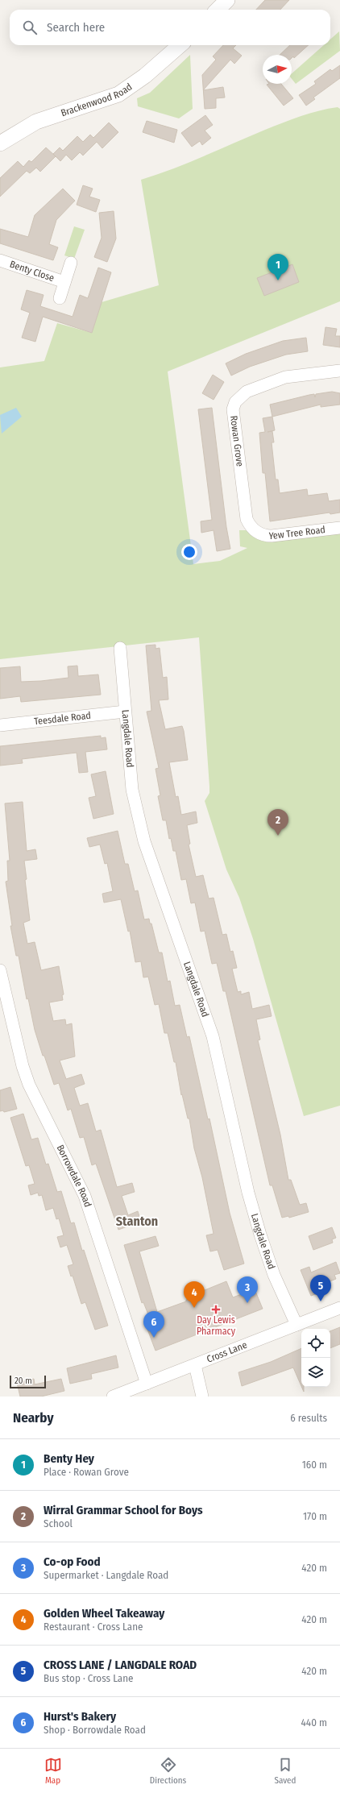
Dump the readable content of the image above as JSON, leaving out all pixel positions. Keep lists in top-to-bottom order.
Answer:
{
  "streets": {
    "street": [
      "Brackenwood Road",
      "Benty Close",
      "Rowan Grove",
      "Yew Tree Road",
      "Teesdale Road",
      "Langdale Road",
      "Borrowdale Road",
      "Cross Lane"
    ]
  },
  "crossings": [
    ["Rowan Grove", "Yew Tree Road"],
    ["Teesdale Road", "Langdale Road"],
    ["Langdale Road", "Cross Lane"],
    ["Borrowdale Road", "Cross Lane"]
  ],
  "districts": ["Stanton"],
  "places": {
    "health": ["Day Lewis Pharmacy"]
  },
  "scale_bar": "20 m",
  "north": "right",
  "page": {
    "search": "Search here",
    "pins": [
      "1",
      "2",
      "5",
      "3",
      "4",
      "6"
    ],
    "scale": "20 m",
    "heading": ["Nearby", "6 results"],
    "list": [
      {
        "mark": "1",
        "name": "Benty Hey",
        "note": "Place · Rowan Grove",
        "value": "160 m"
      },
      {
        "mark": "2",
        "name": "Wirral Grammar School for Boys",
        "note": "School",
        "value": "170 m"
      },
      {
        "mark": "3",
        "name": "Co-op Food",
        "note": "Supermarket · Langdale Road",
        "value": "420 m"
      },
      {
        "mark": "4",
        "name": "Golden Wheel Takeaway",
        "note": "Restaurant · Cross Lane",
        "value": "420 m"
      },
      {
        "mark": "5",
        "name": "CROSS LANE / LANGDALE ROAD",
        "note": "Bus stop · Cross Lane",
        "value": "420 m"
      },
      {
        "mark": "6",
        "name": "Hurst's Bakery",
        "note": "Shop · Borrowdale Road",
        "value": "440 m"
      }
    ],
    "nav": ["Map", "Directions", "Saved"]
  }
}
